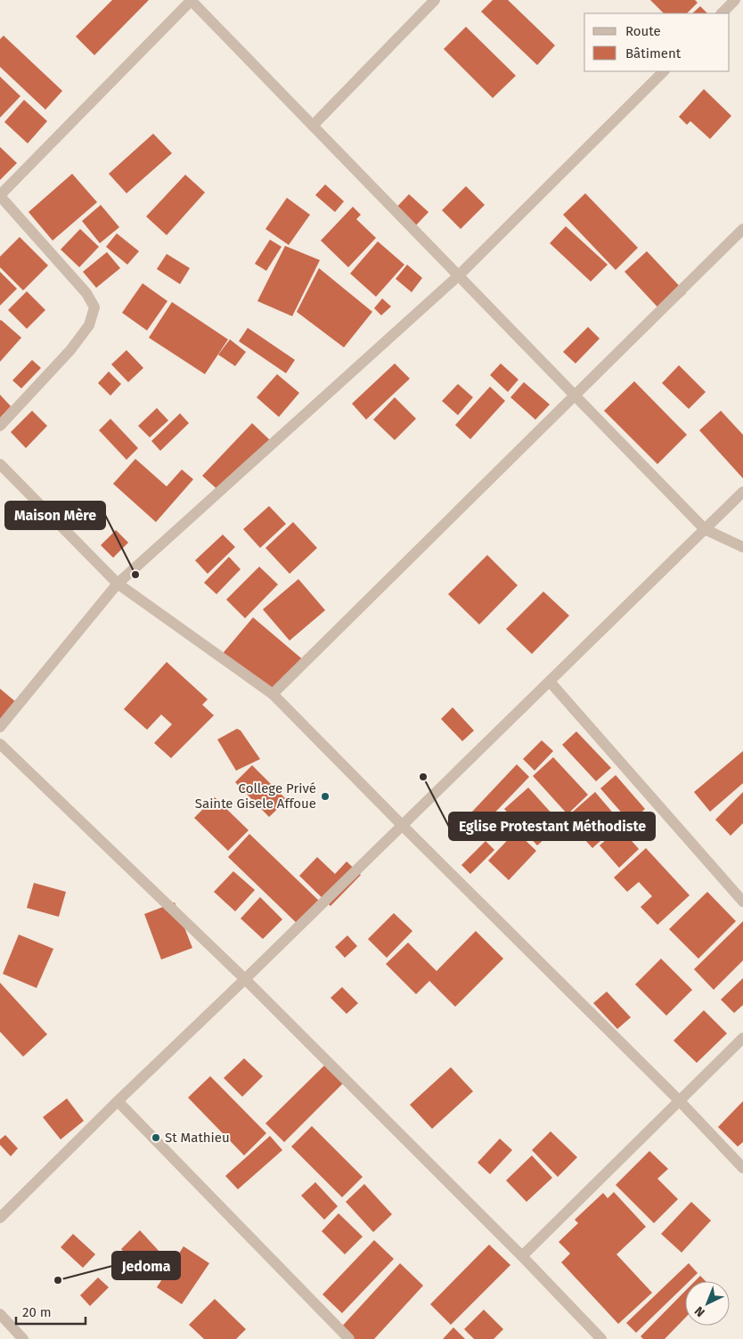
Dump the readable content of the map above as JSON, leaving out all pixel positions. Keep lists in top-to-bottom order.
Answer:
{
  "places": [
    "Maison Mère",
    "Eglise Protestant Méthodiste",
    "College Privé Sainte Gisele Affoue",
    "St Mathieu",
    "Jedoma"
  ],
  "legend": ["Route", "Bâtiment"],
  "scale_bar": "20 m",
  "north": "bottom left"
}
